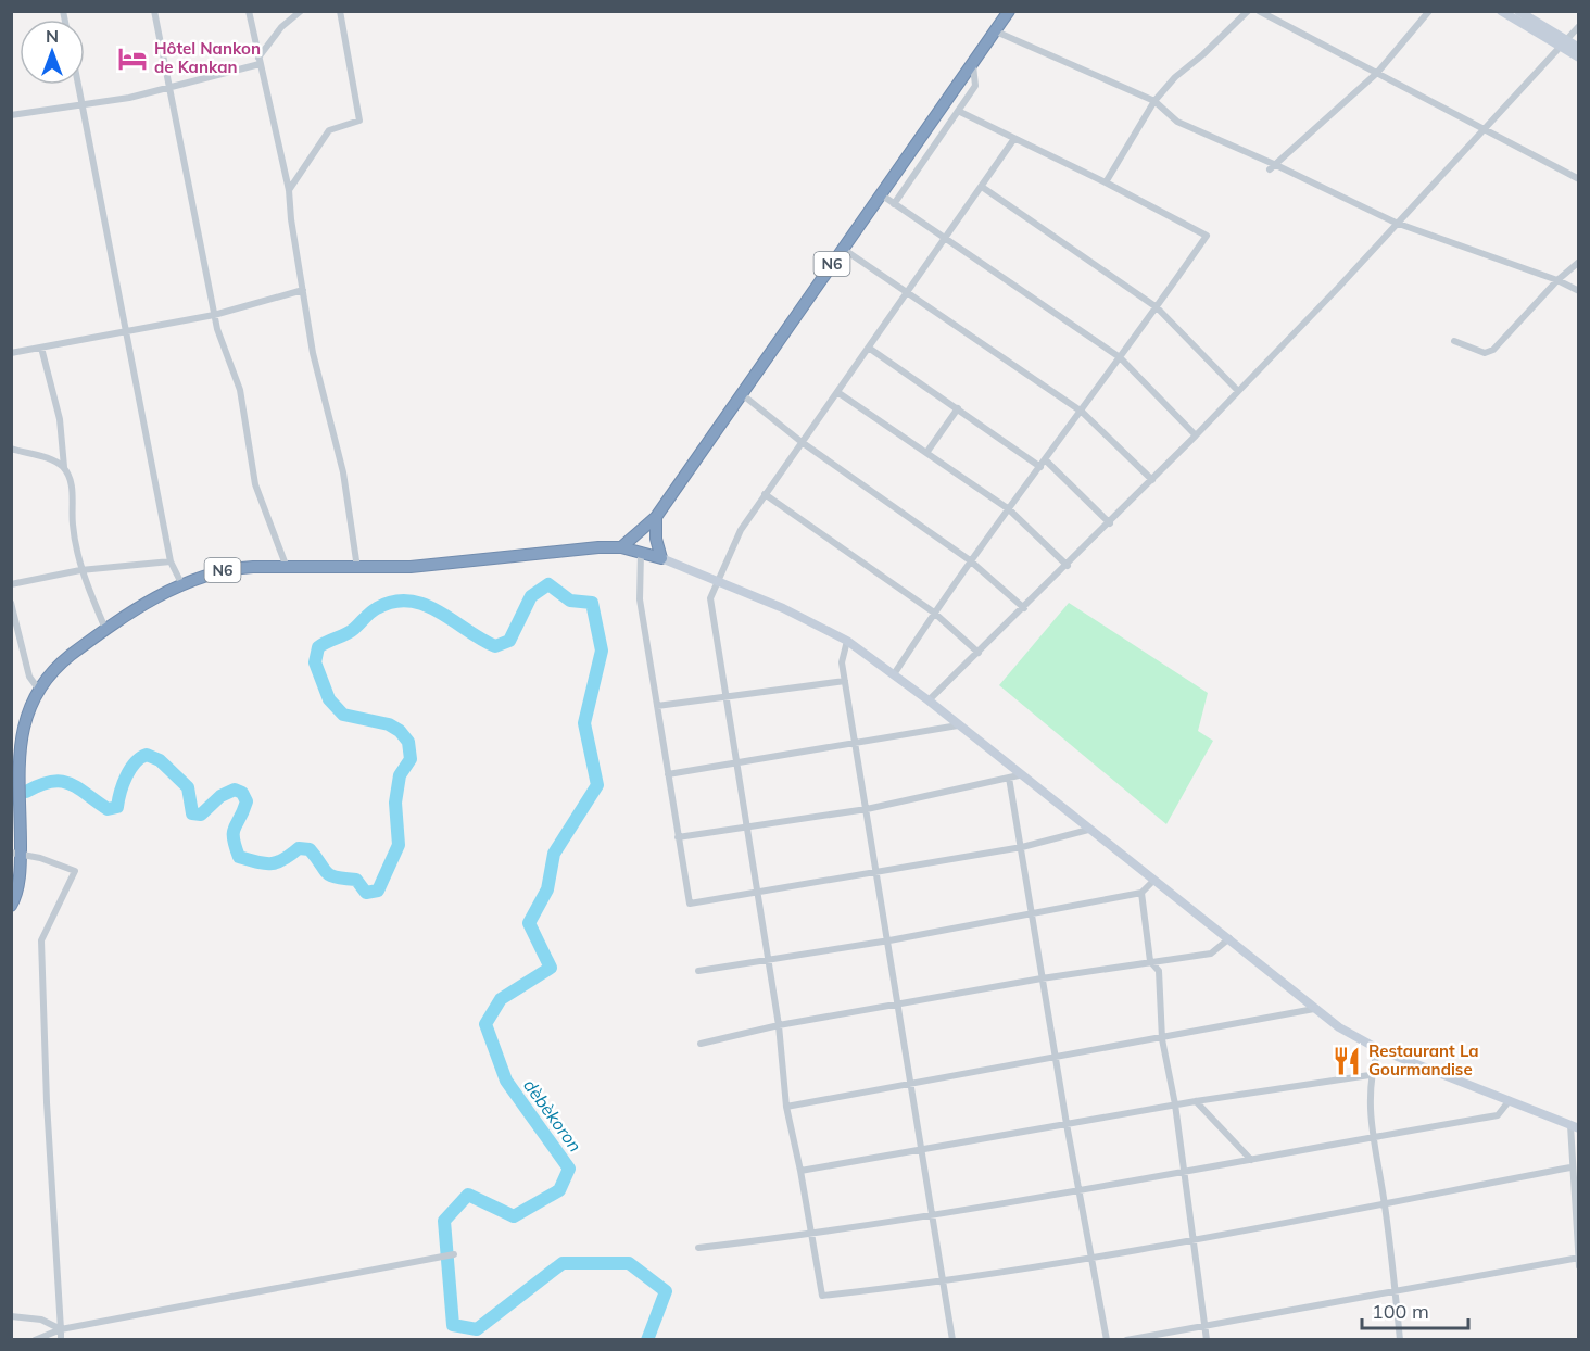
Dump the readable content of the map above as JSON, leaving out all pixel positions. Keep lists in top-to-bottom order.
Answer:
{
  "streets": {
    "highway": ["N6"]
  },
  "water": ["dèbèkoron"],
  "places": {
    "hotel": ["Hôtel Nankon de Kankan"],
    "restaurant": ["Restaurant La Gourmandise"]
  },
  "scale_bar": "100 m",
  "north": "top"
}
